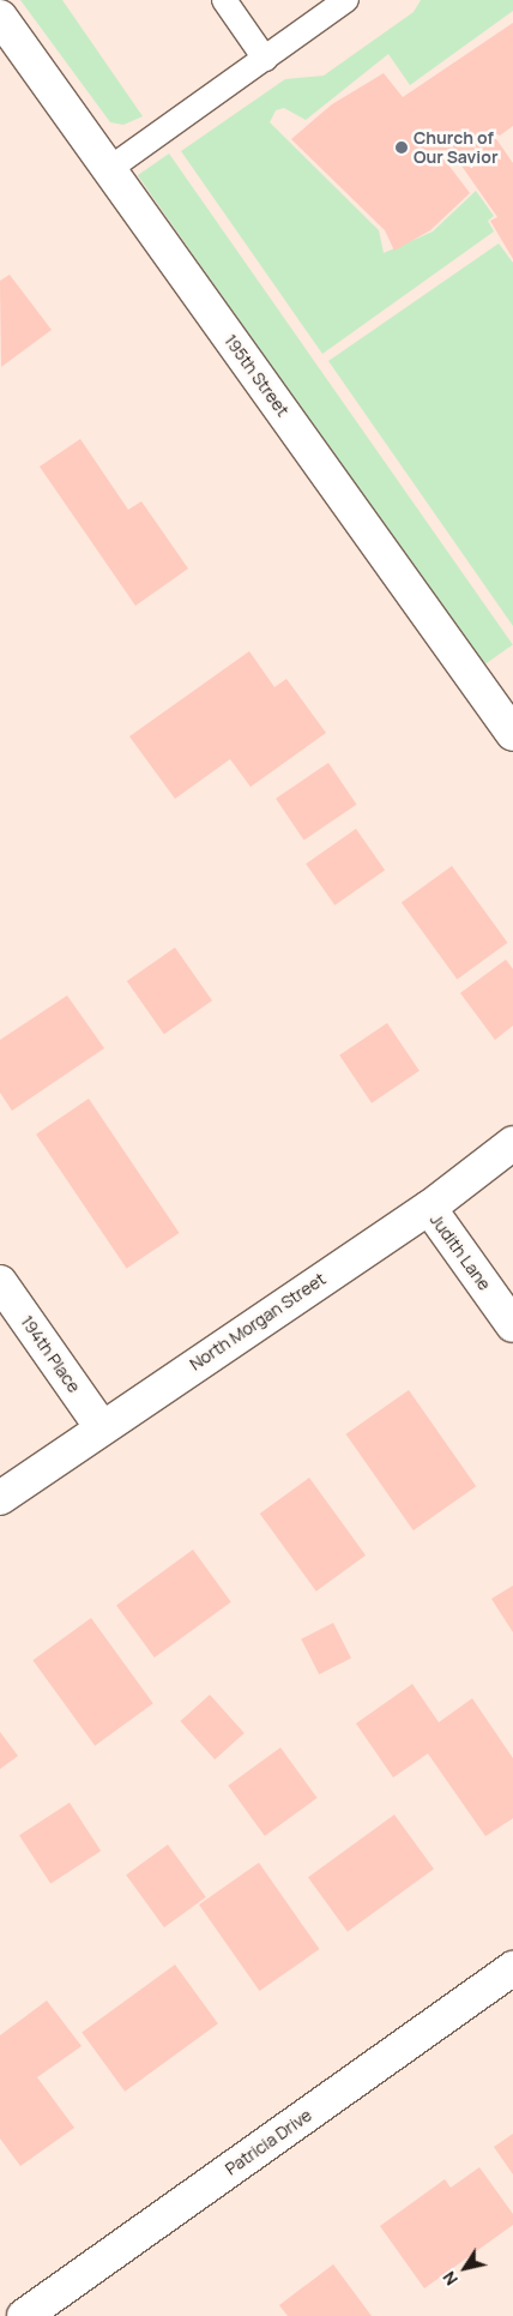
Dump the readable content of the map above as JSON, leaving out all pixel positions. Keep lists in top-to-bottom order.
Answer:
{
  "streets": {
    "street": [
      "195th Street",
      "Judith Lane",
      "North Morgan Street",
      "194th Place",
      "Patricia Drive"
    ]
  },
  "crossings": [
    ["Judith Lane", "North Morgan Street"],
    ["North Morgan Street", "194th Place"]
  ],
  "places": ["Church of Our Savior"],
  "north": "bottom left"
}
